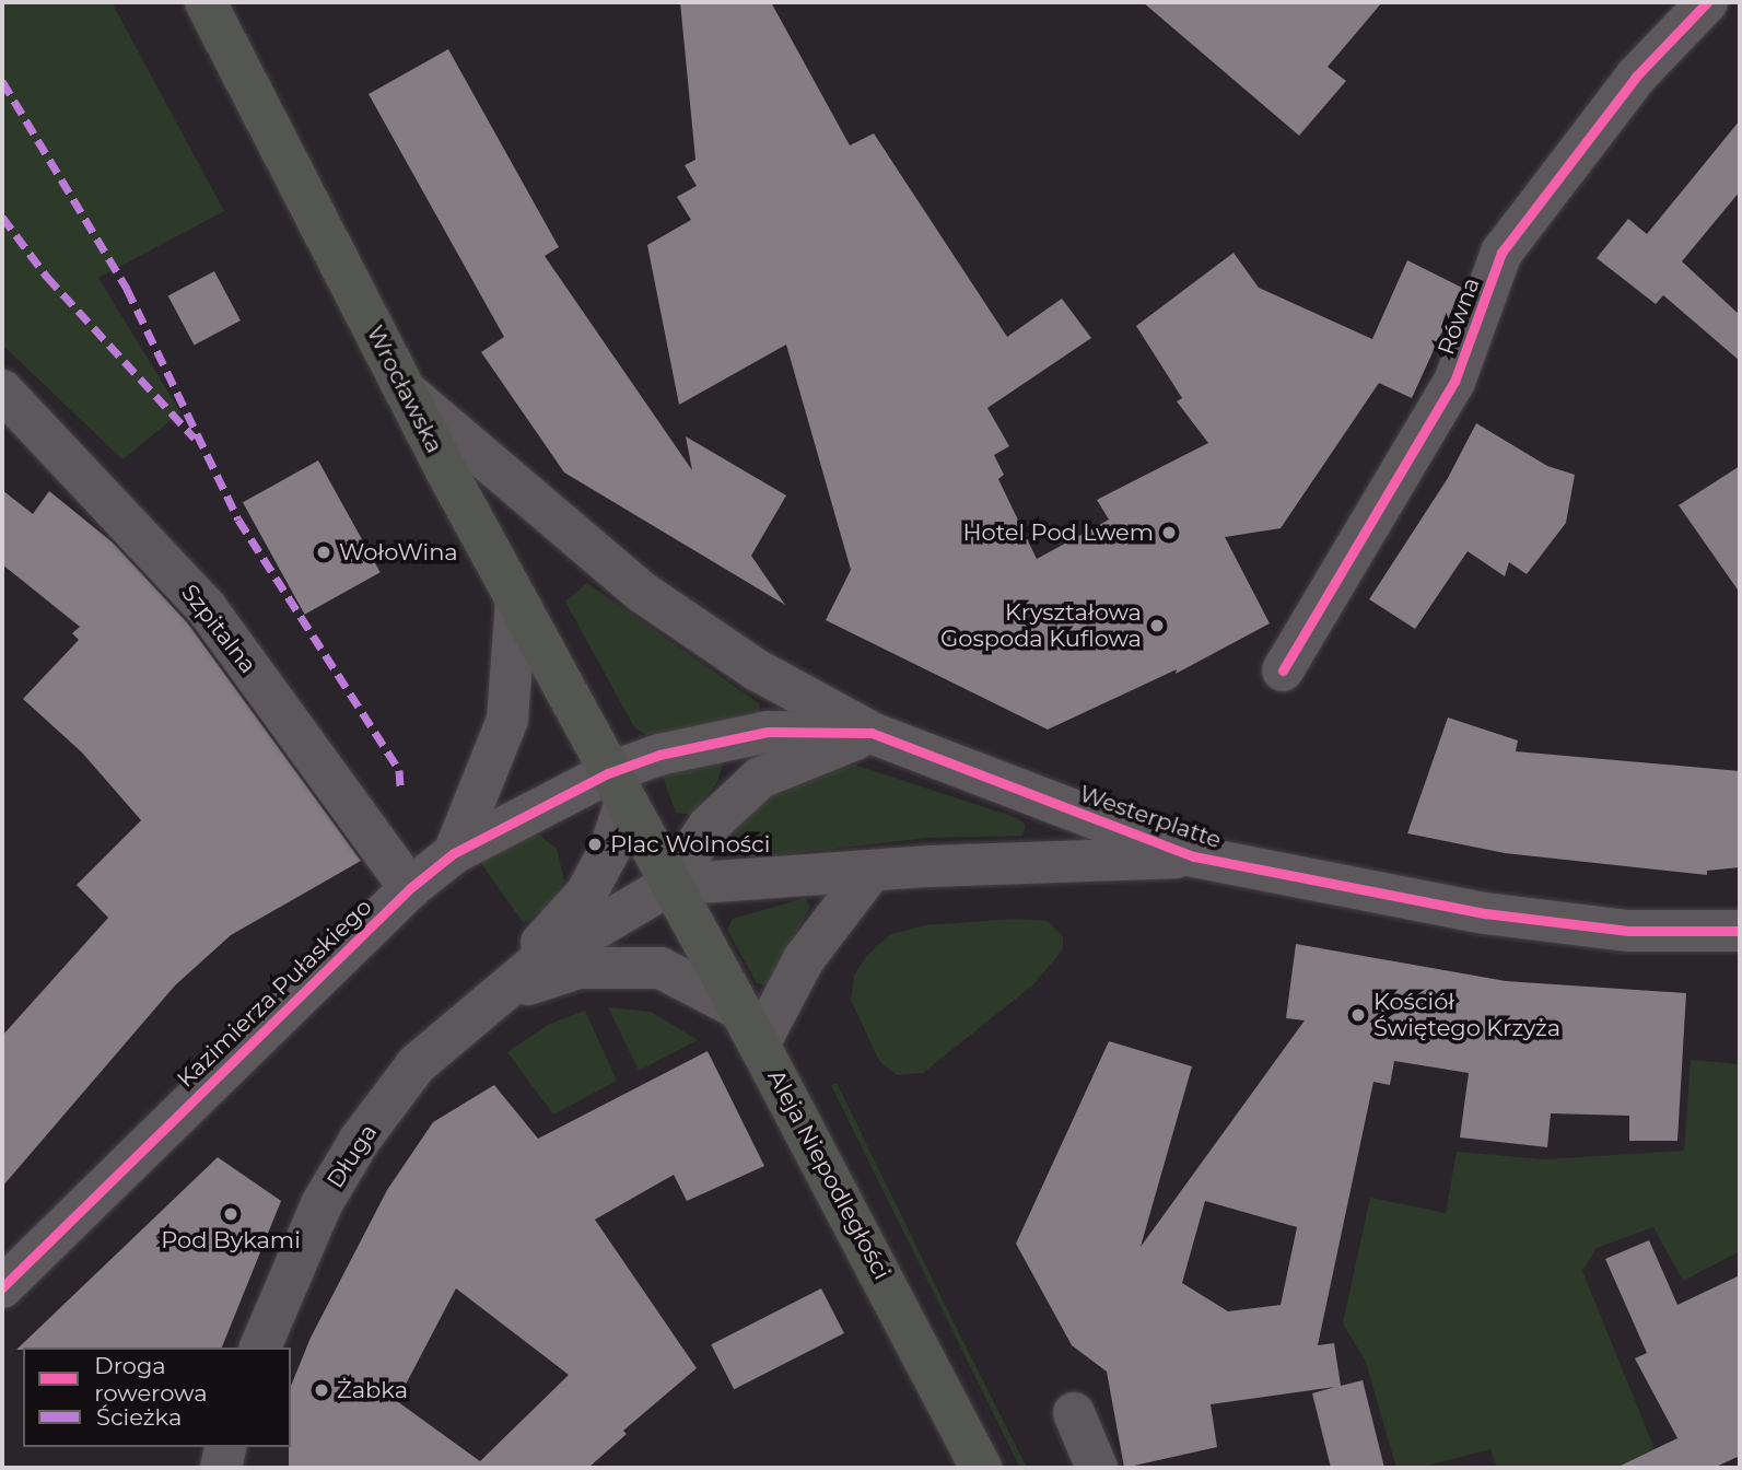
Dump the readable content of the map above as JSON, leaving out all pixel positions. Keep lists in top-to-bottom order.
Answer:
{
  "streets": {
    "main road": ["Wrocławska", "Aleja Niepodległości"],
    "street": [
      "Równa",
      "Szpitalna",
      "Westerplatte",
      "Kazimierza Pułaskiego",
      "Długa"
    ]
  },
  "crossings": [
    ["Wrocławska", "Westerplatte"],
    ["Wrocławska", "Kazimierza Pułaskiego"],
    ["Wrocławska", "Długa"],
    ["Wrocławska", "Aleja Niepodległości"],
    ["Szpitalna", "Kazimierza Pułaskiego"],
    ["Westerplatte", "Kazimierza Pułaskiego"],
    ["Westerplatte", "Długa"],
    ["Westerplatte", "Aleja Niepodległości"],
    ["Kazimierza Pułaskiego", "Długa"],
    ["Kazimierza Pułaskiego", "Aleja Niepodległości"],
    ["Długa", "Aleja Niepodległości"]
  ],
  "places": [
    "Hotel Pod Lwem",
    "WołoWina",
    "Kryształowa Gospoda Kuflowa",
    "Plac Wolności",
    "Kościół Świętego Krzyża",
    "Pod Bykami",
    "Żabka"
  ],
  "legend": ["Droga rowerowa", "Ścieżka"]
}
